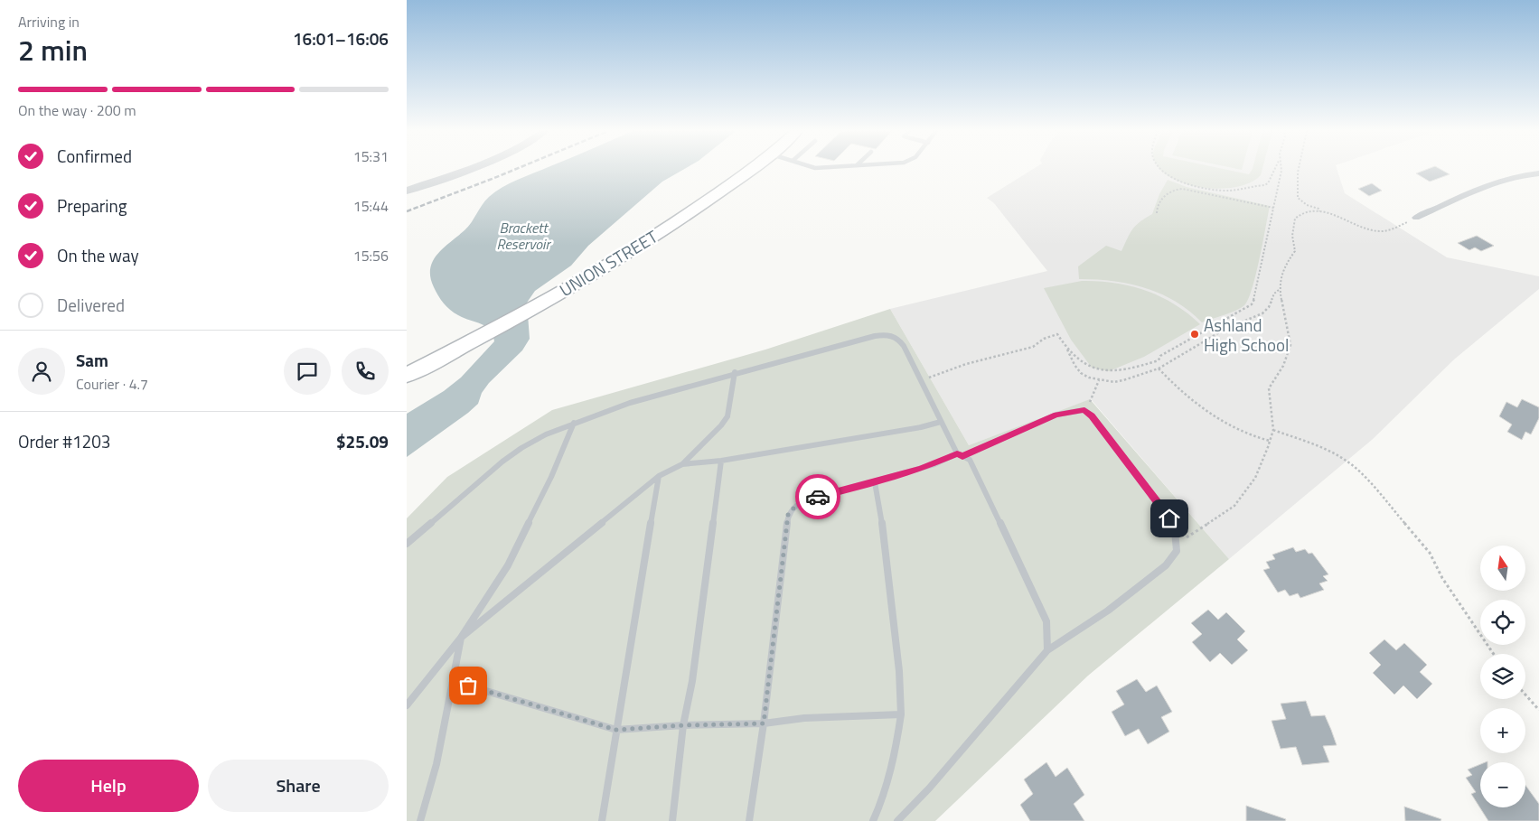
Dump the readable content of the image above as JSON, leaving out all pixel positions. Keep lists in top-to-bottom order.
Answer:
{
  "streets": {
    "main road": ["UNION STREET"]
  },
  "water": ["Brackett Reservoir"],
  "places": ["Ashland High School"],
  "north": "top",
  "page": {
    "heading": ["2 min", "Arriving in", "16:01–16:06"],
    "panel": [
      "Sam",
      "Courier · 4.7",
      "Order #1203",
      "$25.09"
    ],
    "bar": "On the way · 200 m",
    "list": [
      ["Confirmed", "15:31"],
      ["Preparing", "15:44"],
      ["On the way", "15:56"],
      "Delivered"
    ],
    "map_buttons": ["+", "−"],
    "buttons": ["Help", "Share"]
  }
}
